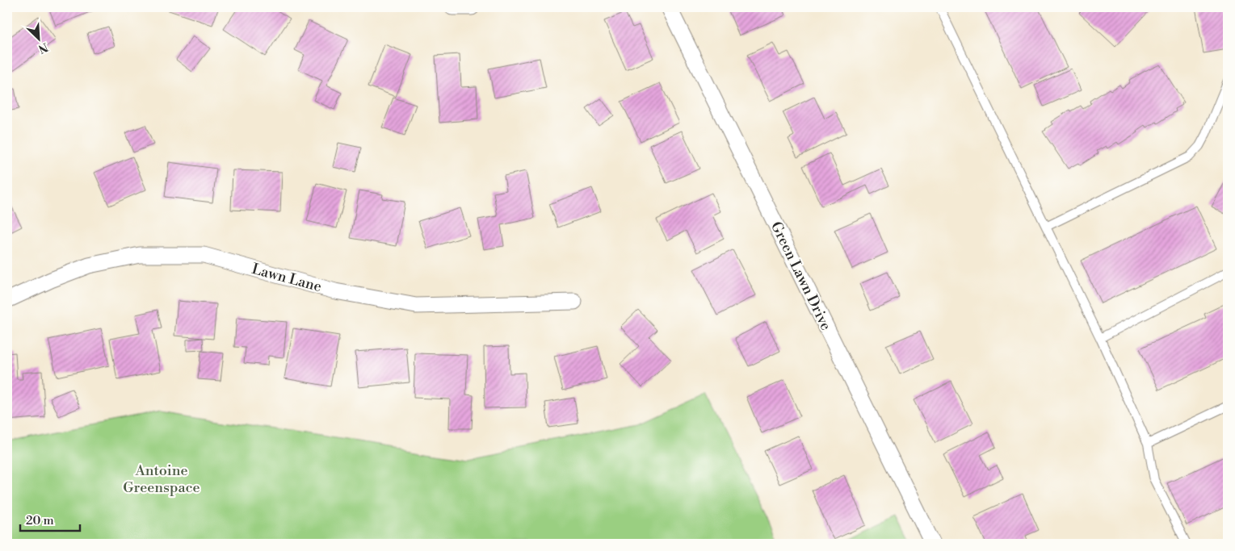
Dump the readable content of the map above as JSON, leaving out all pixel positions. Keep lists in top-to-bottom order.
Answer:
{
  "streets": {
    "street": ["Green Lawn Drive", "Lawn Lane"]
  },
  "parks": ["Antoine Greenspace"],
  "scale_bar": "20 m",
  "north": "bottom right"
}
